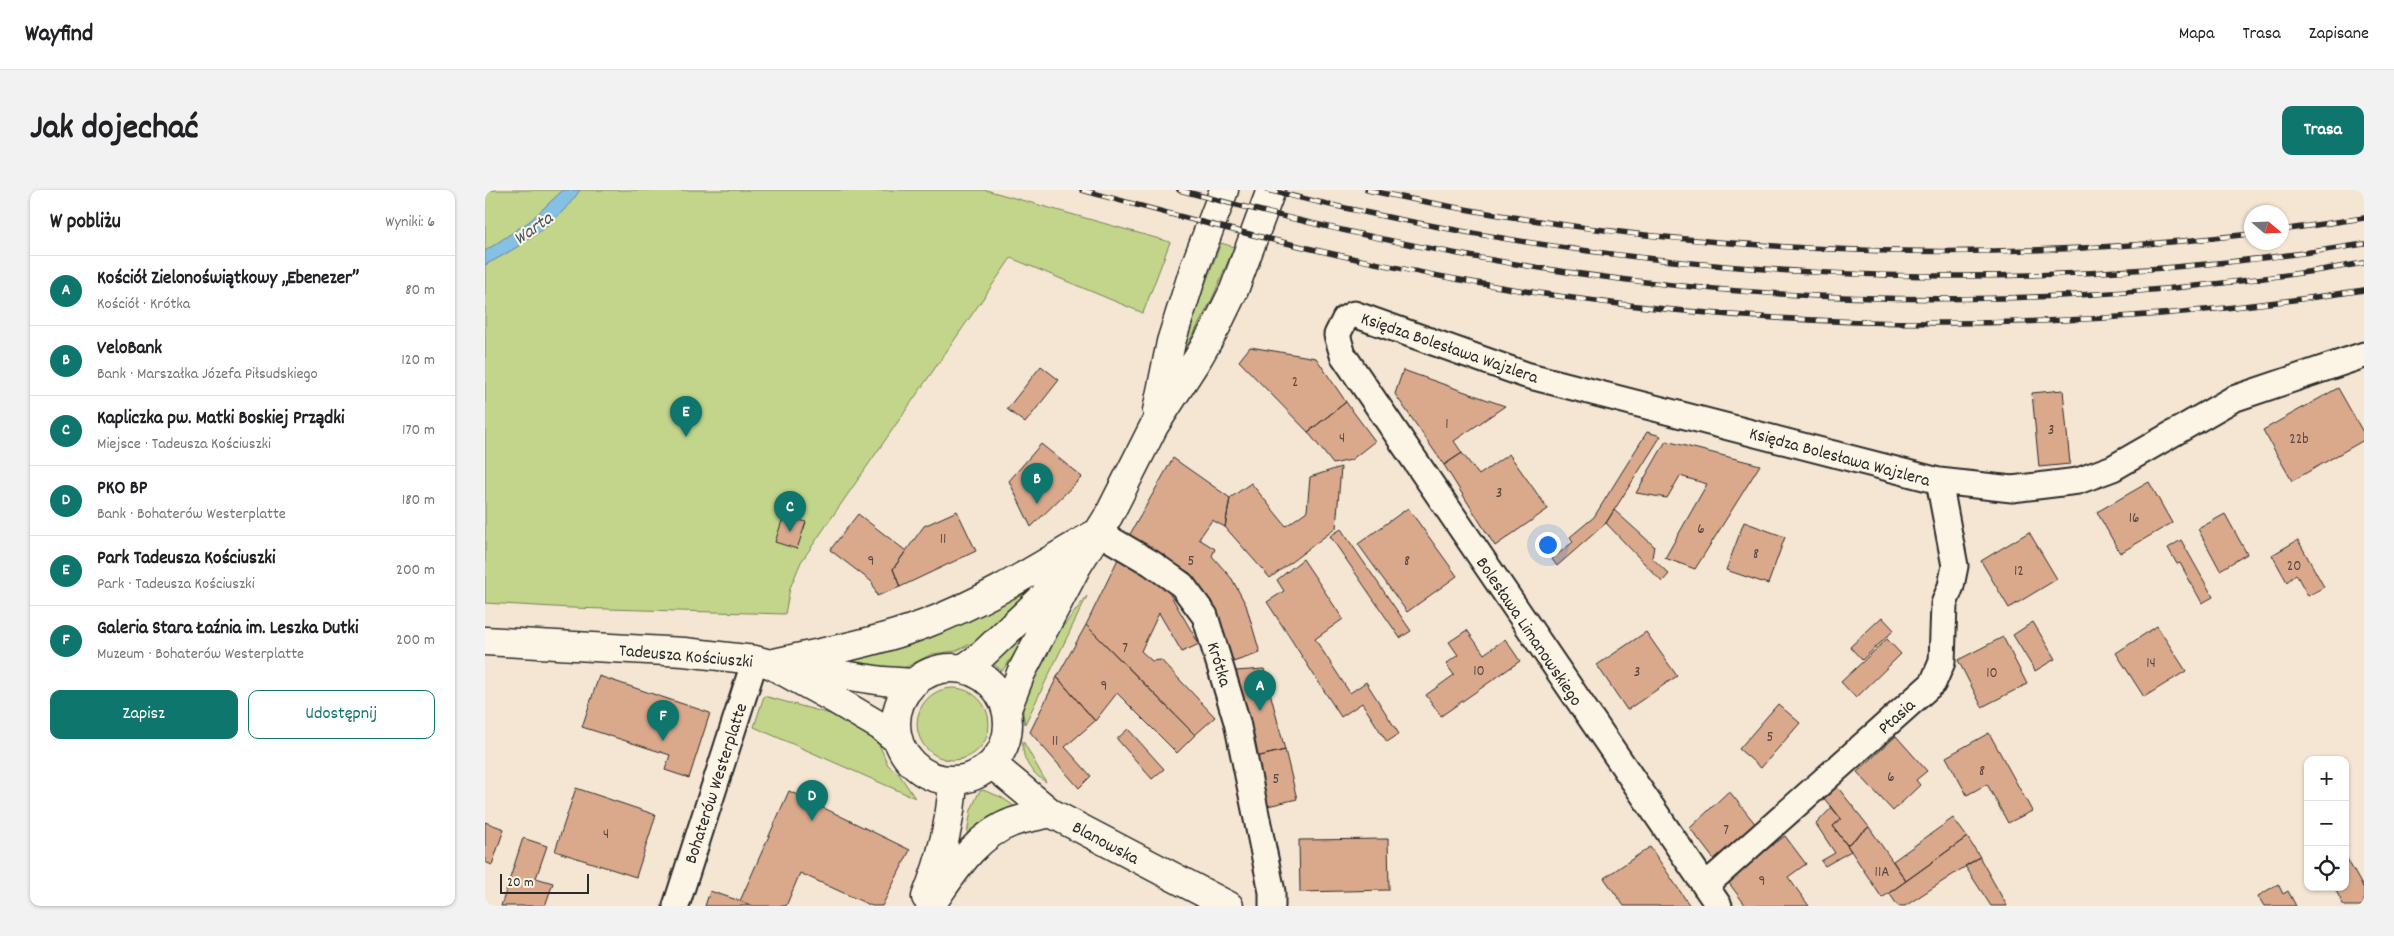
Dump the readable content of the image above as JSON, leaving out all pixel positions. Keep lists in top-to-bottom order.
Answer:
{
  "streets": {
    "street": [
      "Księdza Bolesława Wajzlera",
      "Bolesława Limanowskiego",
      "Tadeusza Kościuszki",
      "Krótka",
      "Ptasia",
      "Bohaterów Westerplatte",
      "Blanowska"
    ]
  },
  "crossings": [
    ["Księdza Bolesława Wajzlera", "Bolesława Limanowskiego"],
    ["Księdza Bolesława Wajzlera", "Ptasia"],
    ["Bolesława Limanowskiego", "Ptasia"],
    ["Tadeusza Kościuszki", "Bohaterów Westerplatte"],
    ["Tadeusza Kościuszki", "Blanowska"]
  ],
  "water": ["Warta"],
  "house_numbers": [
    "2",
    "1",
    "3",
    "4",
    "22b",
    "3",
    "16",
    "6",
    "11",
    "8",
    "9",
    "5",
    "8",
    "20",
    "12",
    "7",
    "14",
    "10",
    "3",
    "10",
    "9",
    "5",
    "11",
    "8",
    "6",
    "5",
    "7",
    "4",
    "11A",
    "9"
  ],
  "scale_bar": "20 m",
  "north": "right",
  "page": {
    "header": "Wayfind",
    "nav": ["Mapa", "Trasa", "Zapisane"],
    "title": "Jak dojechać",
    "buttons": [
      "Trasa",
      ["Zapisz", "Udostępnij"]
    ],
    "heading": ["W pobliżu", "Wyniki: 6"],
    "list": [
      {
        "mark": "A",
        "name": "Kościół Zielonoświątkowy „Ebenezer”",
        "note": "Kościół · Krótka",
        "value": "80 m"
      },
      {
        "mark": "B",
        "name": "VeloBank",
        "note": "Bank · Marszałka Józefa Piłsudskiego",
        "value": "120 m"
      },
      {
        "mark": "C",
        "name": "Kapliczka pw. Matki Boskiej Prządki",
        "note": "Miejsce · Tadeusza Kościuszki",
        "value": "170 m"
      },
      {
        "mark": "D",
        "name": "PKO BP",
        "note": "Bank · Bohaterów Westerplatte",
        "value": "180 m"
      },
      {
        "mark": "E",
        "name": "Park Tadeusza Kościuszki",
        "note": "Park · Tadeusza Kościuszki",
        "value": "200 m"
      },
      {
        "mark": "F",
        "name": "Galeria Stara Łaźnia im. Leszka Dutki",
        "note": "Muzeum · Bohaterów Westerplatte",
        "value": "200 m"
      }
    ],
    "pins": [
      "E",
      "B",
      "C",
      "A",
      "F",
      "D"
    ],
    "map_buttons": ["+", "−"],
    "scale": "20 m"
  }
}
